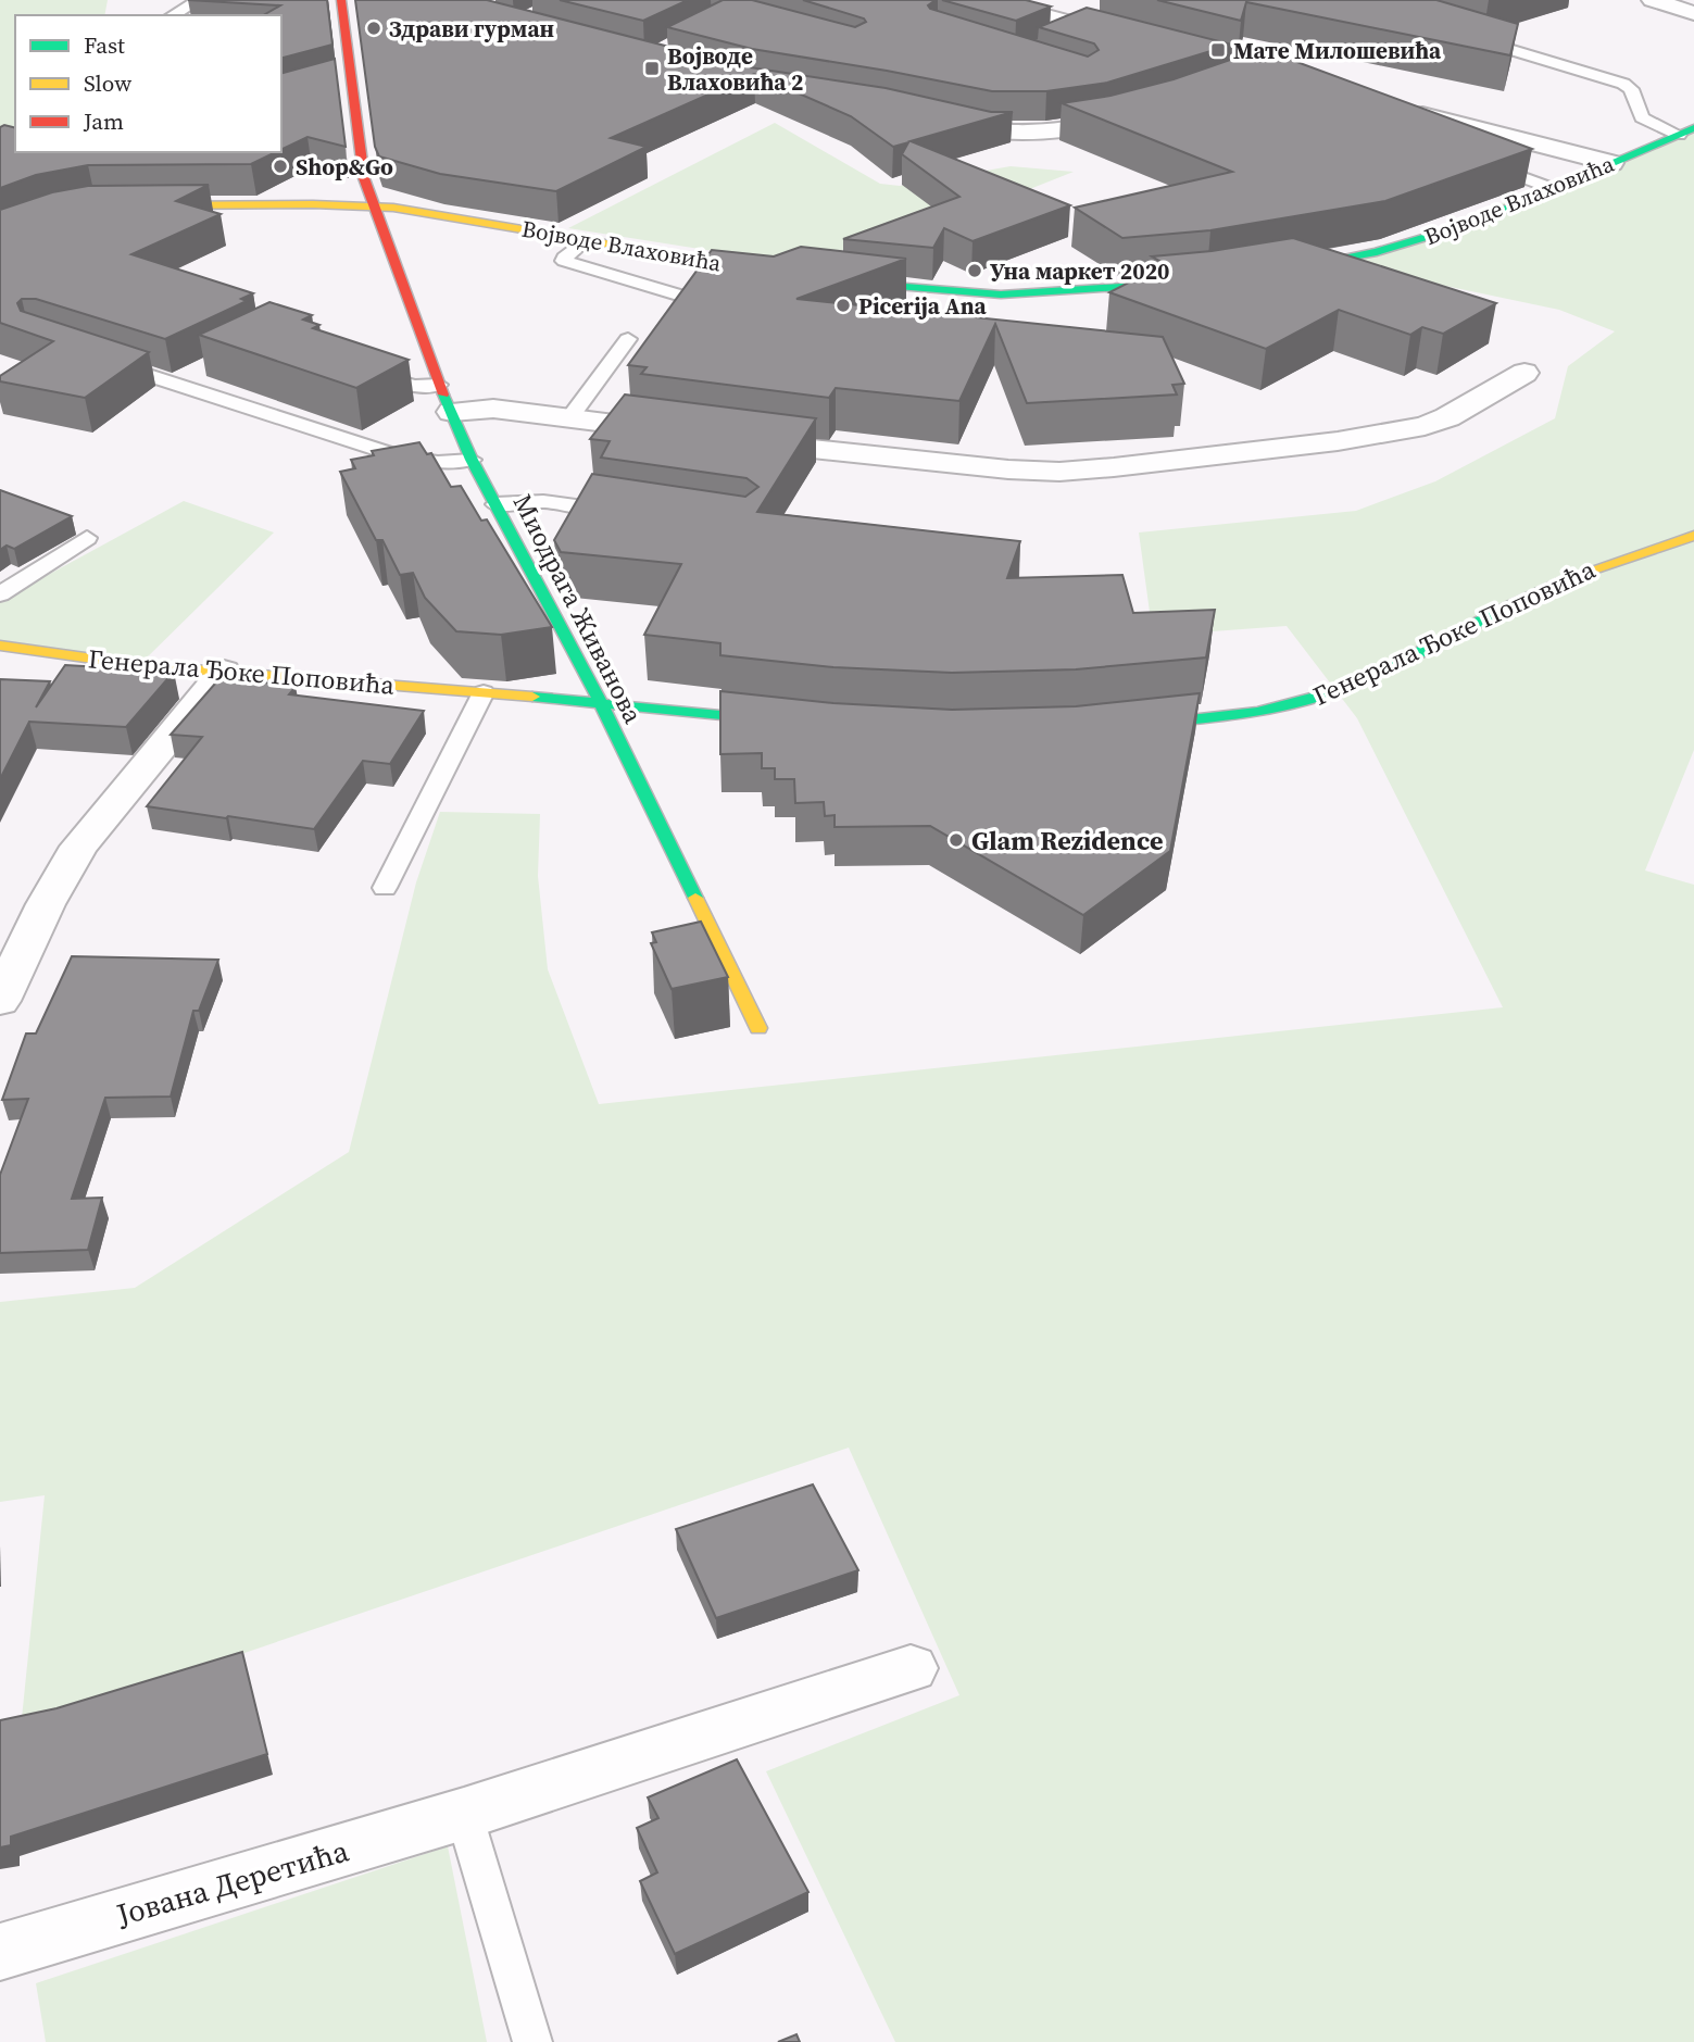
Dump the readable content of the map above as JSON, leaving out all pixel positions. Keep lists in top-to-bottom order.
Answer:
{
  "streets": {
    "street": [
      "Војводе Влаховића",
      "Миодрага Живанова",
      "Генерала Ђоке Поповића",
      "Јована Деретића"
    ]
  },
  "crossings": [
    ["Војводе Влаховића", "Миодрага Живанова"],
    ["Миодрага Живанова", "Генерала Ђоке Поповића"]
  ],
  "places": {
    "other": [
      "Здрави гурман",
      "Shop&Go",
      "Уна маркет 2020",
      "Picerija Ana",
      "Glam Rezidence"
    ],
    "transit": ["Мате Милошевића", "Војводе Влаховића 2"]
  },
  "legend": ["Fast", "Slow", "Jam"]
}
